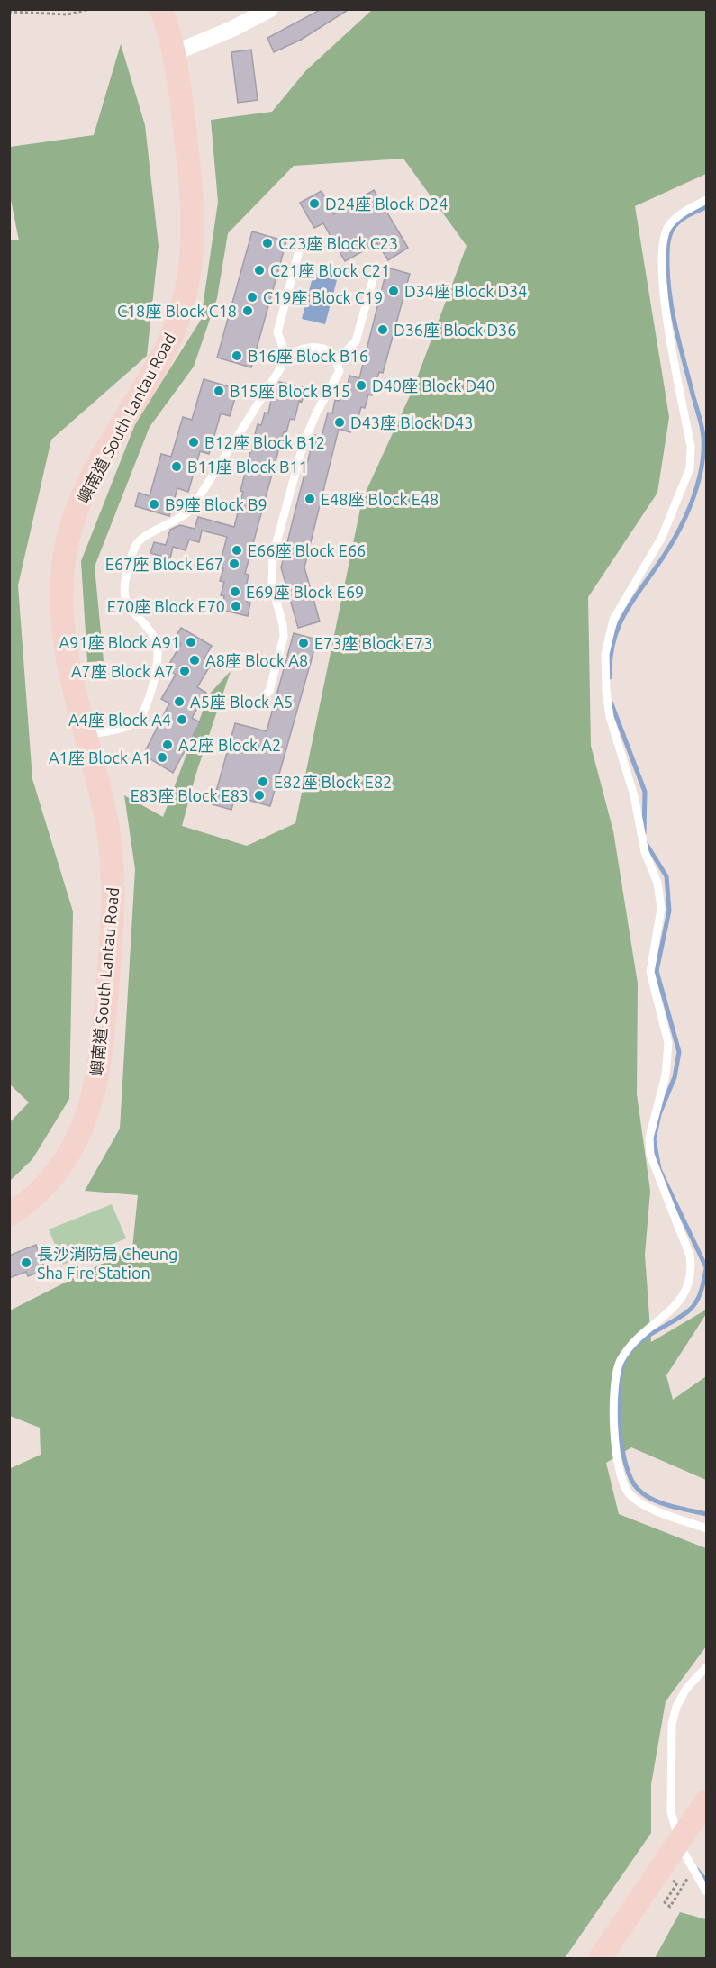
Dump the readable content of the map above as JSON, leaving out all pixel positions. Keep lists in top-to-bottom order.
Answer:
{
  "streets": {
    "main road": ["嶼南道 South Lantau Road"]
  },
  "places": [
    "D24座 Block D24",
    "C23座 Block C23",
    "C21座 Block C21",
    "D34座 Block D34",
    "C19座 Block C19",
    "C18座 Block C18",
    "D36座 Block D36",
    "B16座 Block B16",
    "D40座 Block D40",
    "B15座 Block B15",
    "D43座 Block D43",
    "B12座 Block B12",
    "B11座 Block B11",
    "E48座 Block E48",
    "B9座 Block B9",
    "E66座 Block E66",
    "E67座 Block E67",
    "E69座 Block E69",
    "E70座 Block E70",
    "A91座 Block A91",
    "E73座 Block E73",
    "A8座 Block A8",
    "A7座 Block A7",
    "A5座 Block A5",
    "A4座 Block A4",
    "A2座 Block A2",
    "A1座 Block A1",
    "E82座 Block E82",
    "E83座 Block E83",
    "長沙消防局 Cheung Sha Fire Station"
  ]
}
